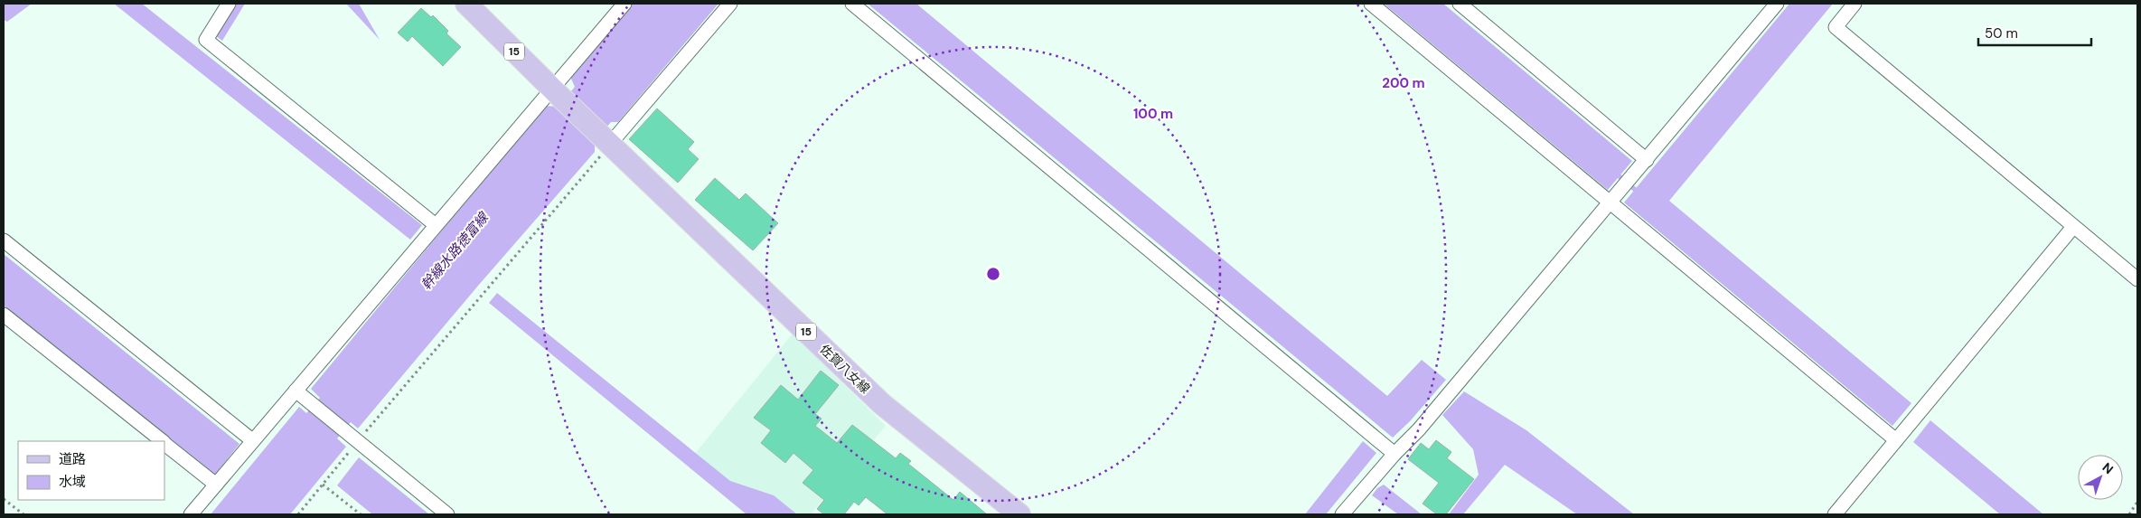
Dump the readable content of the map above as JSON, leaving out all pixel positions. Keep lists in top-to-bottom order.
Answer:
{
  "streets": {
    "main road": ["15", "佐賀八女線"]
  },
  "crossings": [
    ["15", "佐賀八女線"]
  ],
  "water": ["幹線水路徳富線"],
  "legend": ["道路", "水域"],
  "scale_bar": "50 m",
  "north": "top right",
  "rings": ["200 m", "100 m"]
}
